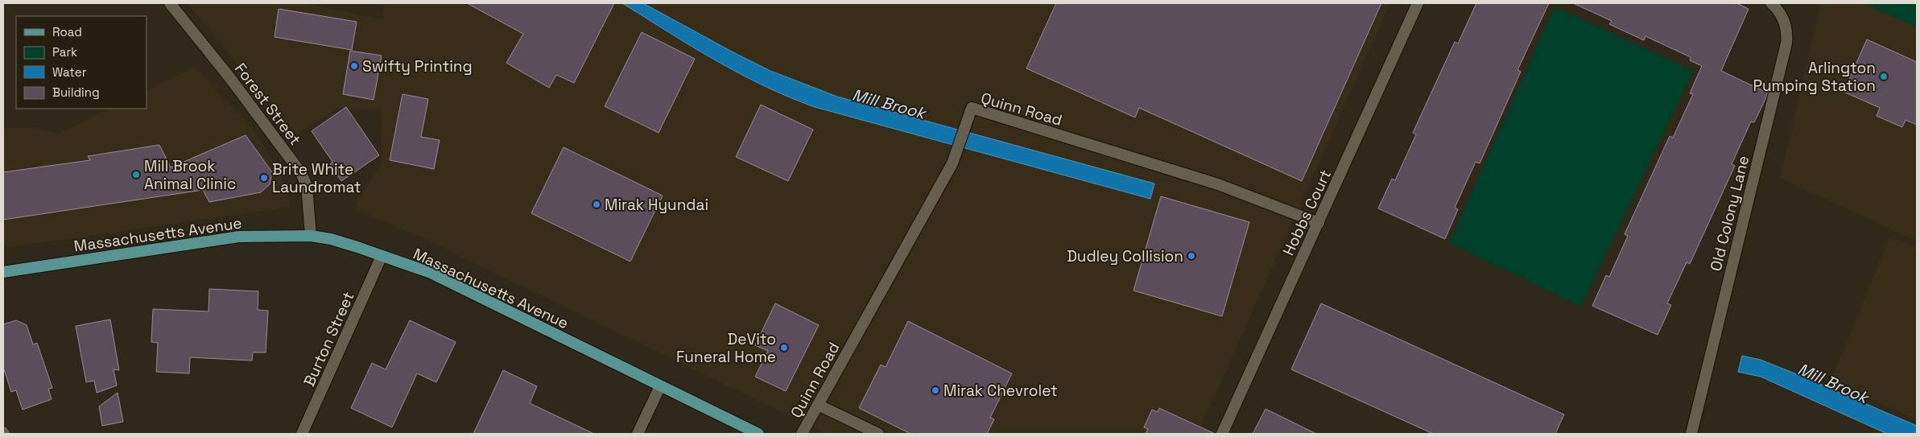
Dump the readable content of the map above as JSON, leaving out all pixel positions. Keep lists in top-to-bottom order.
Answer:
{
  "streets": {
    "main road": ["Massachusetts Avenue"],
    "street": [
      "Forest Street",
      "Quinn Road",
      "Hobbs Court",
      "Old Colony Lane",
      "Burton Street"
    ]
  },
  "crossings": [
    ["Forest Street", "Massachusetts Avenue"],
    ["Quinn Road", "Hobbs Court"],
    ["Massachusetts Avenue", "Burton Street"]
  ],
  "water": ["Mill Brook"],
  "places": [
    "Swifty Printing",
    "Arlington Pumping Station",
    "Mill Brook Animal Clinic",
    "Brite White Laundromat",
    "Mirak Hyundai",
    "Dudley Collision",
    "DeVito Funeral Home",
    "Mirak Chevrolet"
  ],
  "legend": [
    "Road",
    "Park",
    "Water",
    "Building"
  ]
}
